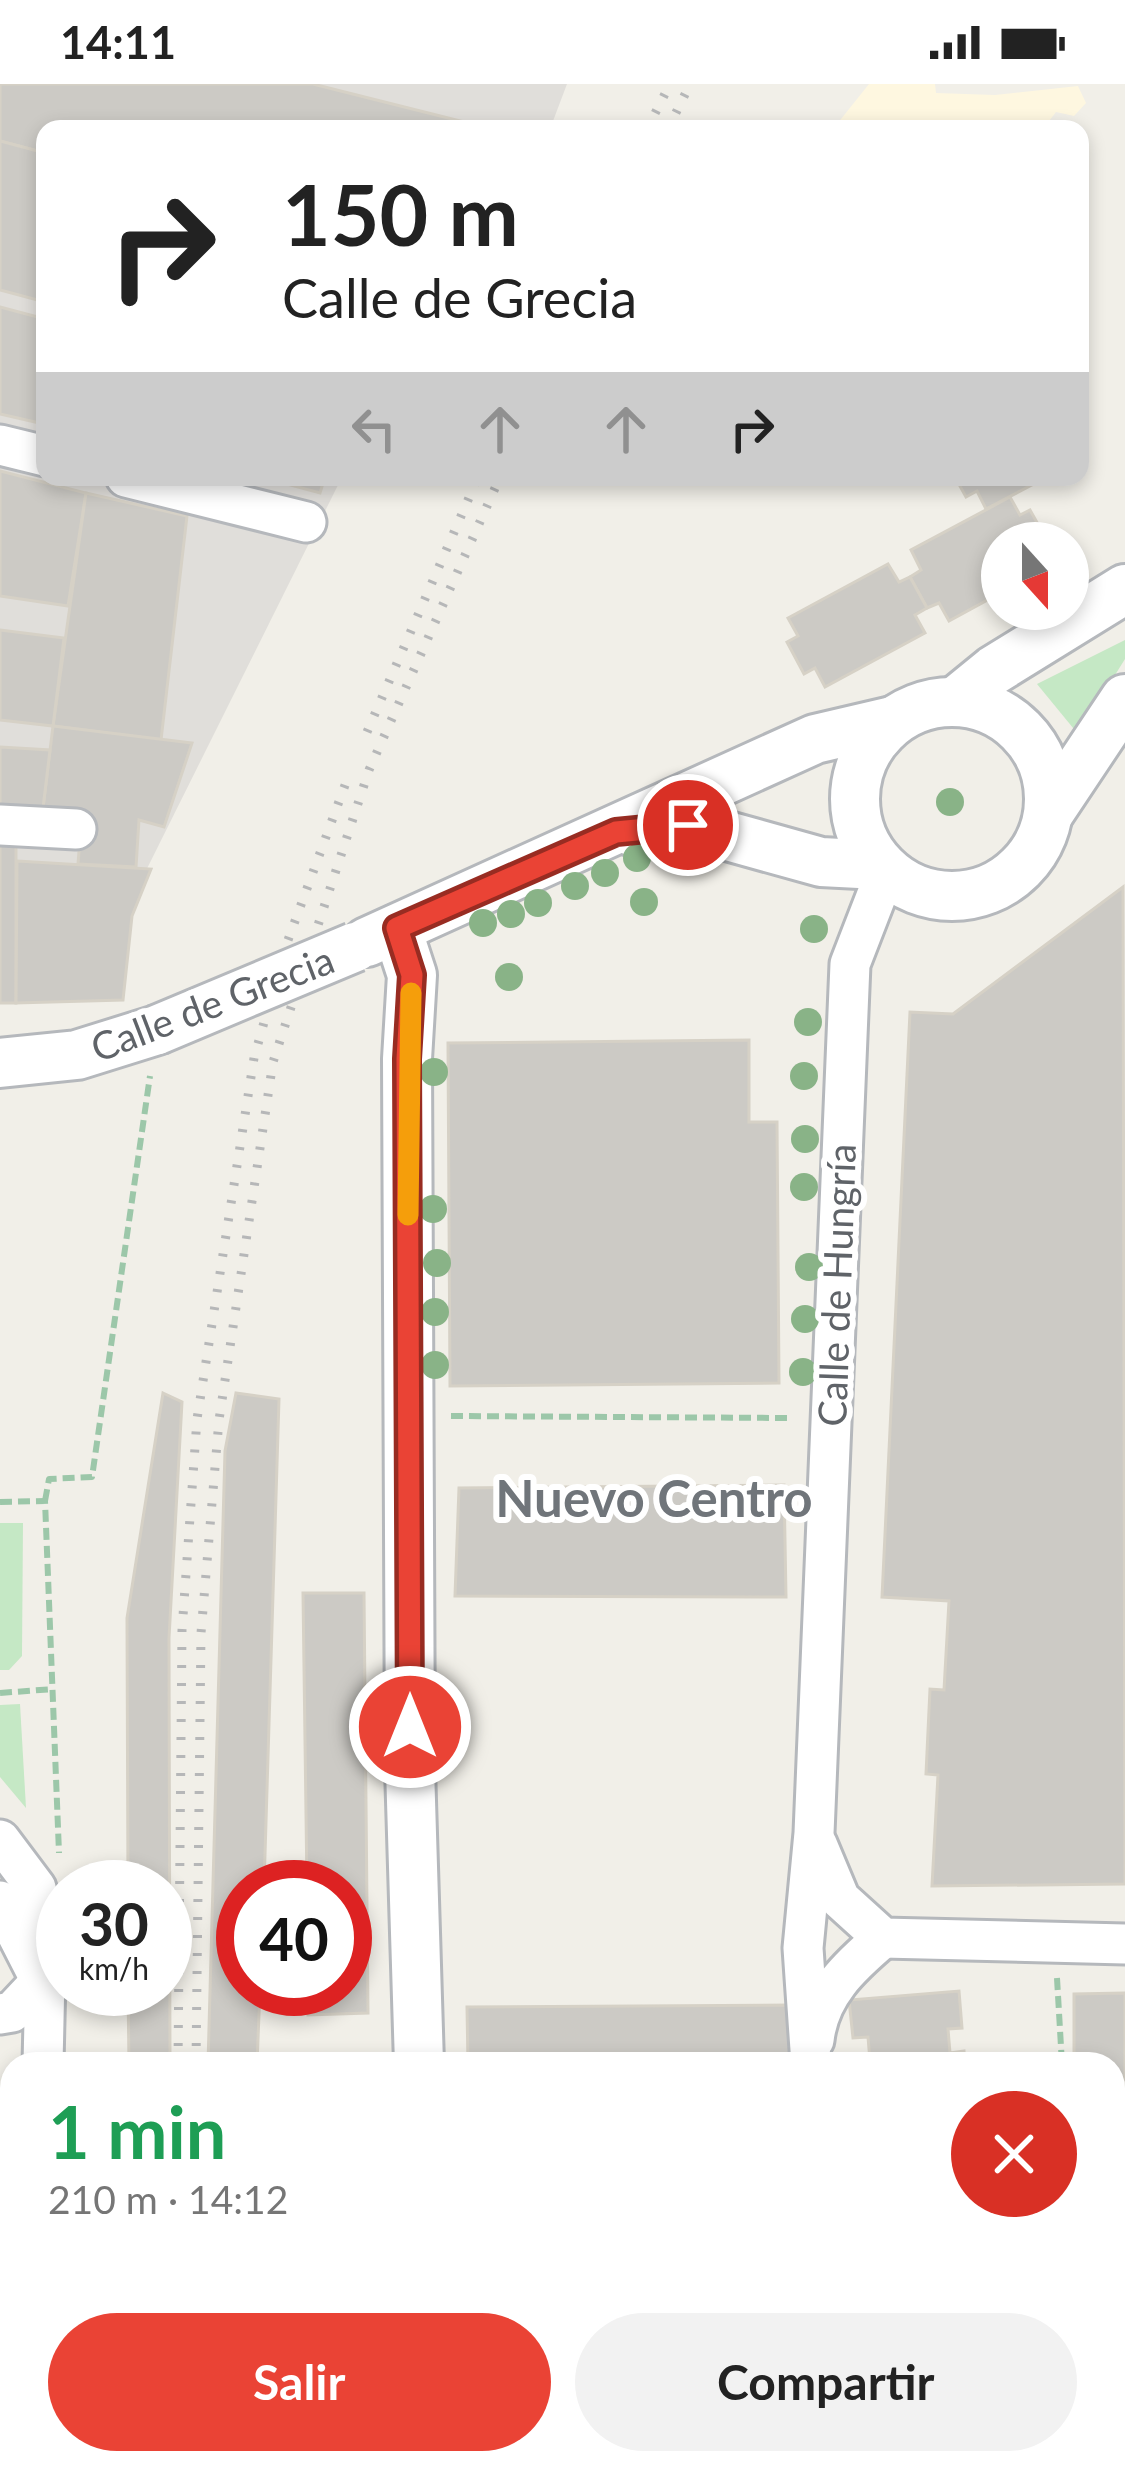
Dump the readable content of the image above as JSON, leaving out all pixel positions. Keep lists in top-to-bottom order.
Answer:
{
  "streets": {
    "street": ["Calle de Grecia", "Calle de Hungría"]
  },
  "crossings": [
    ["Calle de Grecia", "Calle de Hungría"]
  ],
  "districts": ["Nuevo Centro"],
  "north": "bottom",
  "page": {
    "status": "14:11",
    "turn": ["150 m", "Calle de Grecia"],
    "speed": "30 km/h",
    "limit": "40",
    "heading": ["1 min", "210 m · 14:12"],
    "buttons": ["Salir", "Compartir"]
  }
}
